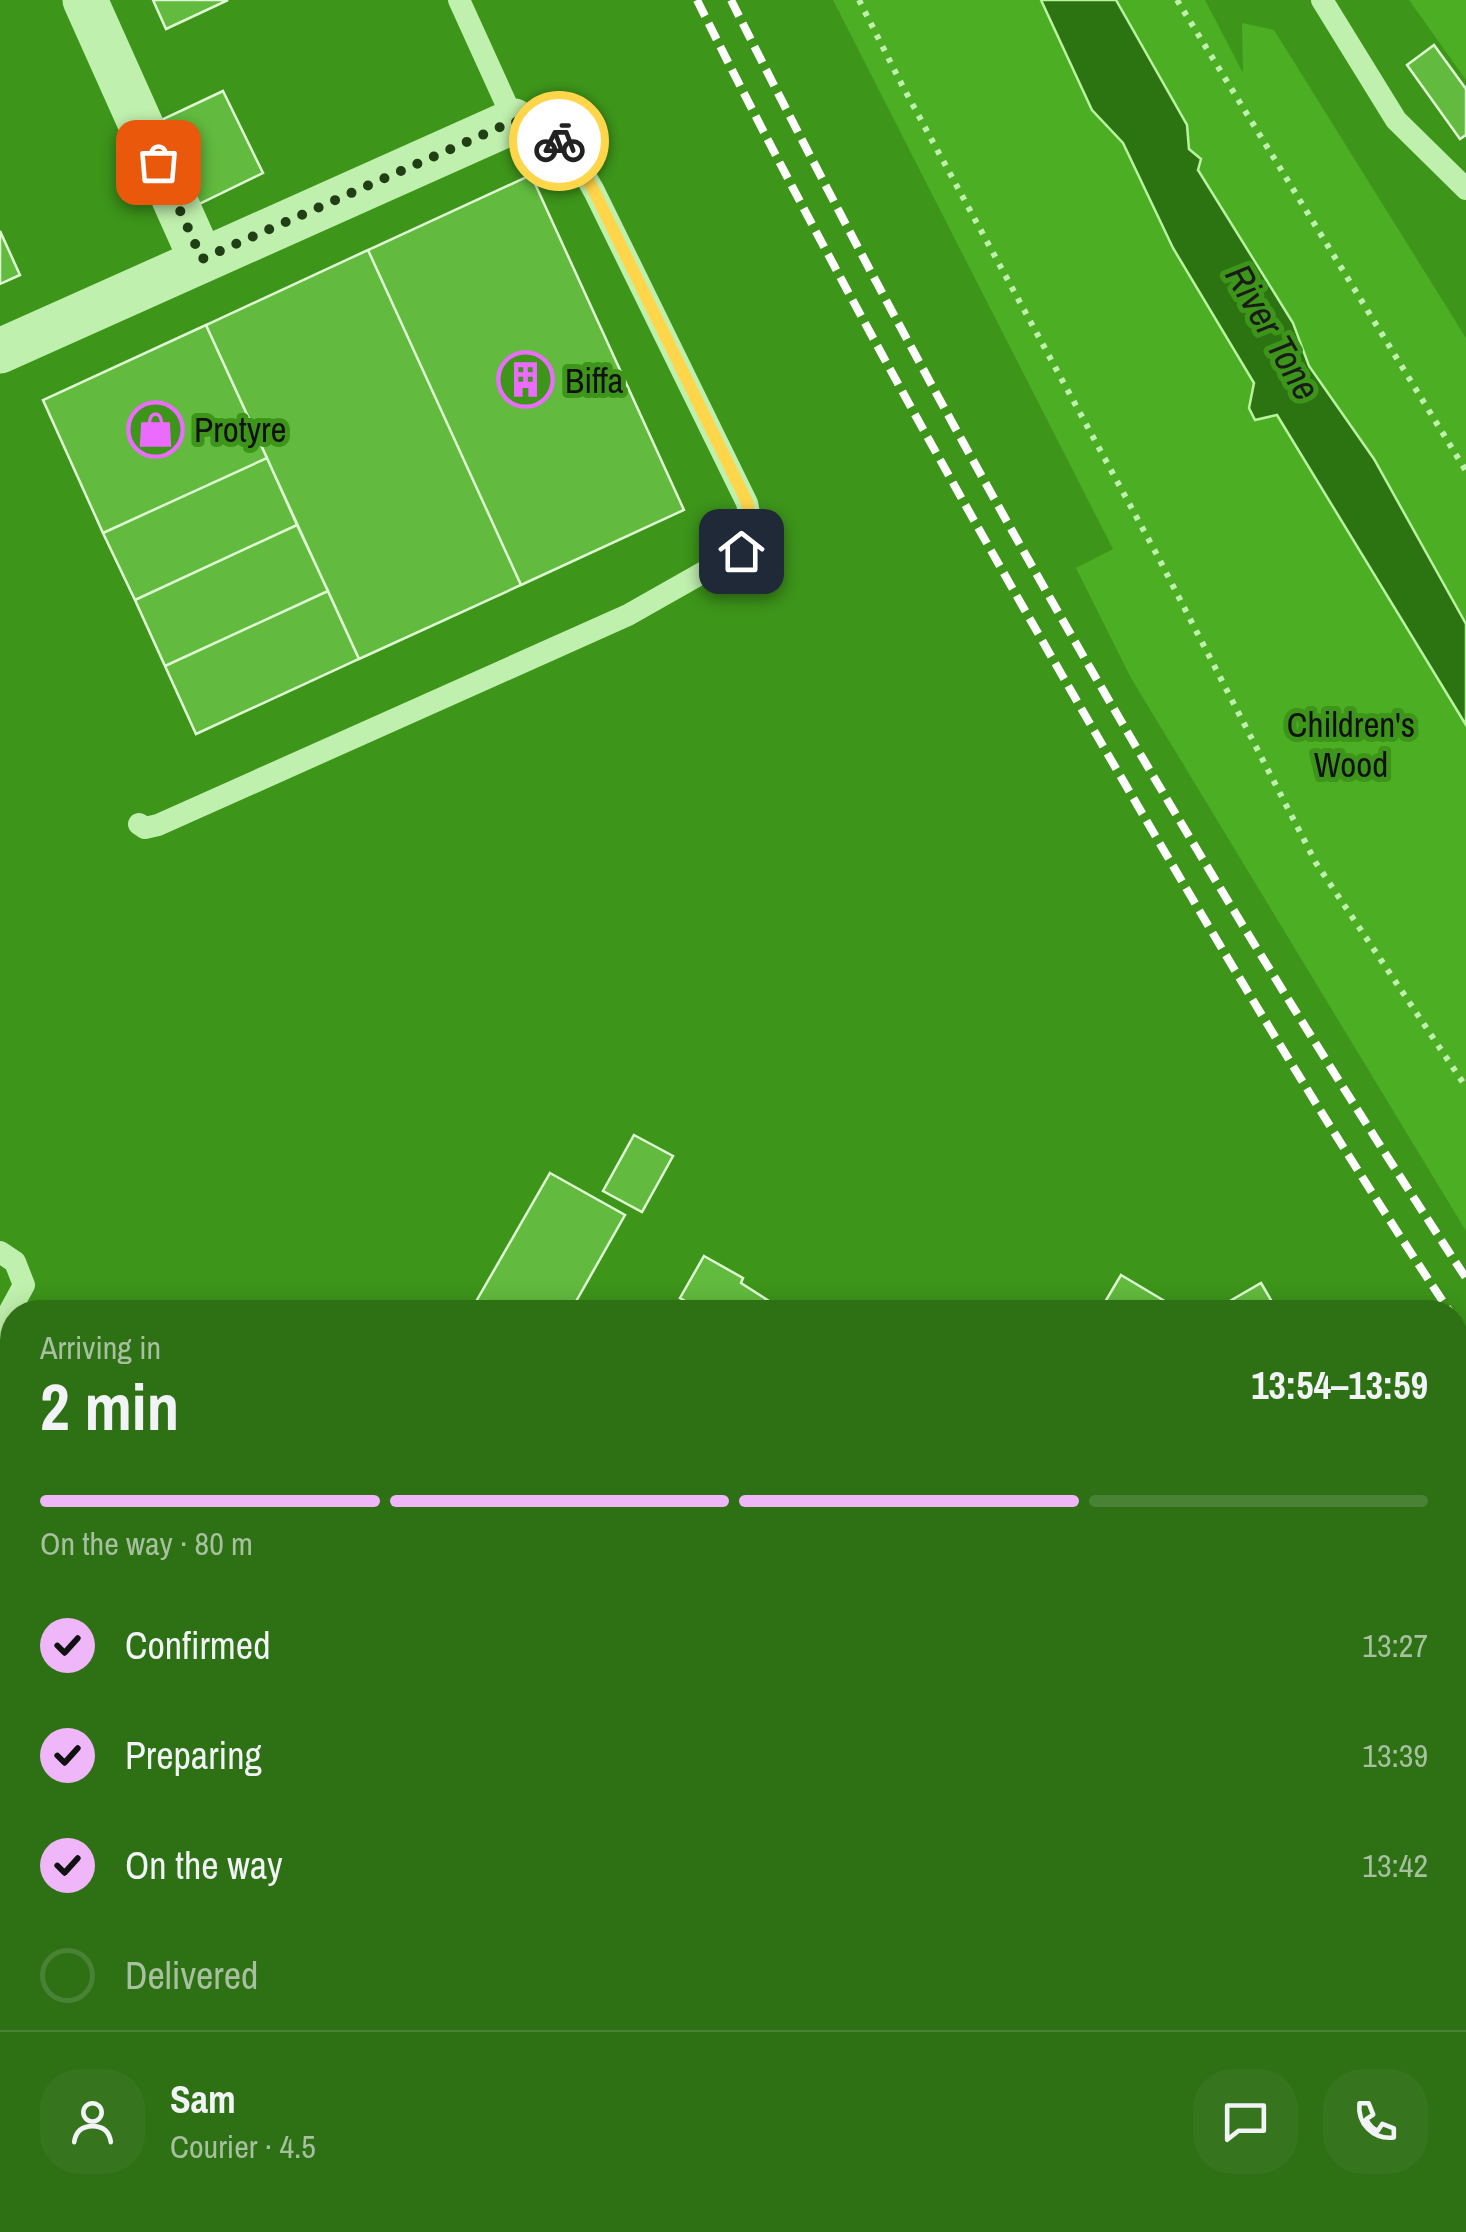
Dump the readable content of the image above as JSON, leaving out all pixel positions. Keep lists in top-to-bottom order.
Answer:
{
  "water": ["River Tone"],
  "parks": ["Children's Wood"],
  "places": {
    "building": ["Biffa"],
    "shop": ["Protyre"]
  },
  "page": {
    "heading": ["2 min", "Arriving in", "13:54–13:59"],
    "panel": ["Sam", "Courier · 4.5"],
    "bar": "On the way · 80 m",
    "list": [
      ["Confirmed", "13:27"],
      ["Preparing", "13:39"],
      ["On the way", "13:42"],
      "Delivered"
    ]
  }
}
